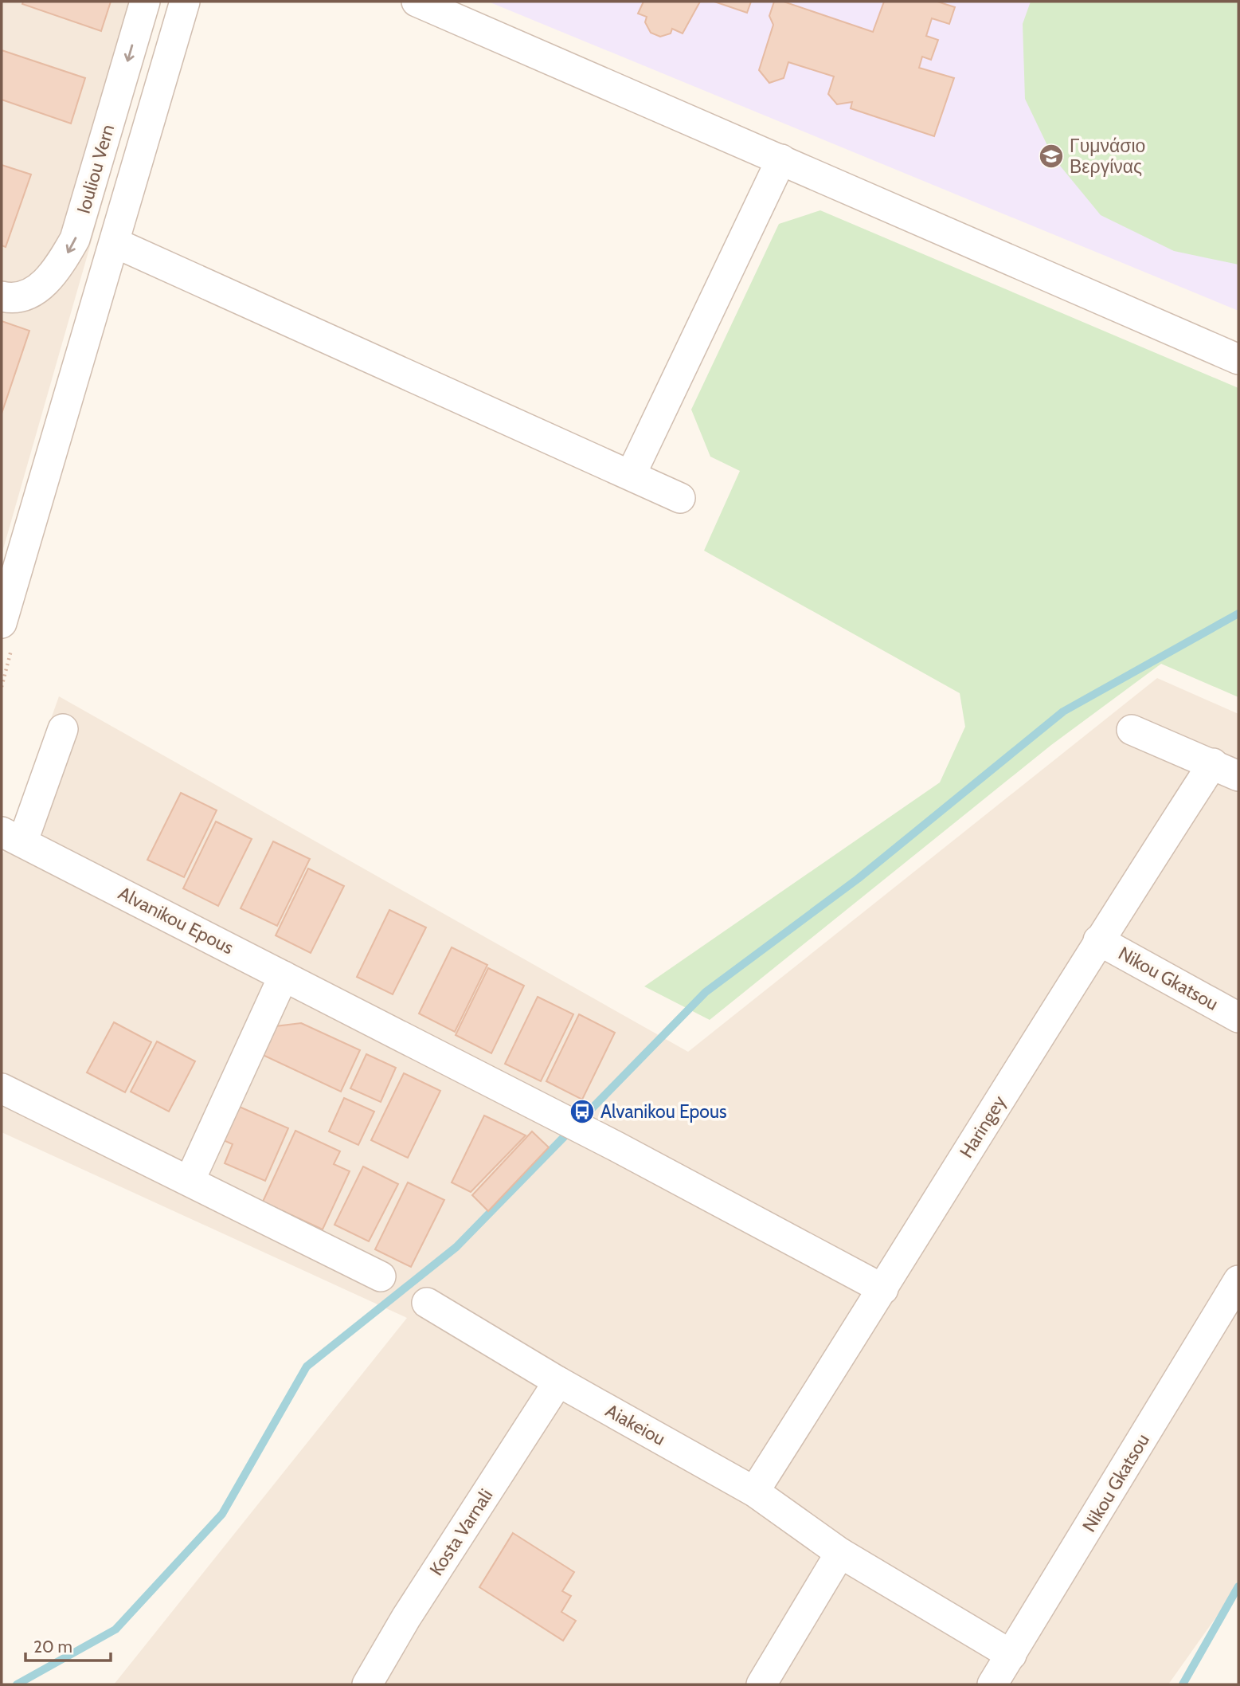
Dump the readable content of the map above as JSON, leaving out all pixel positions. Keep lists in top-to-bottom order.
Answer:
{
  "streets": {
    "street": [
      "Iouliou Vern",
      "Alvanikou Epous",
      "Nikou Gkatsou",
      "Haringey",
      "Aiakeiou",
      "Kosta Varnali"
    ]
  },
  "crossings": [
    ["Alvanikou Epous", "Haringey"],
    ["Nikou Gkatsou", "Haringey"],
    ["Nikou Gkatsou", "Aiakeiou"],
    ["Haringey", "Aiakeiou"],
    ["Aiakeiou", "Kosta Varnali"]
  ],
  "places": {
    "school or university": ["Γυμνάσιο Βεργίνας"],
    "bus stop": ["Alvanikou Epous"]
  },
  "scale_bar": "20 m"
}
